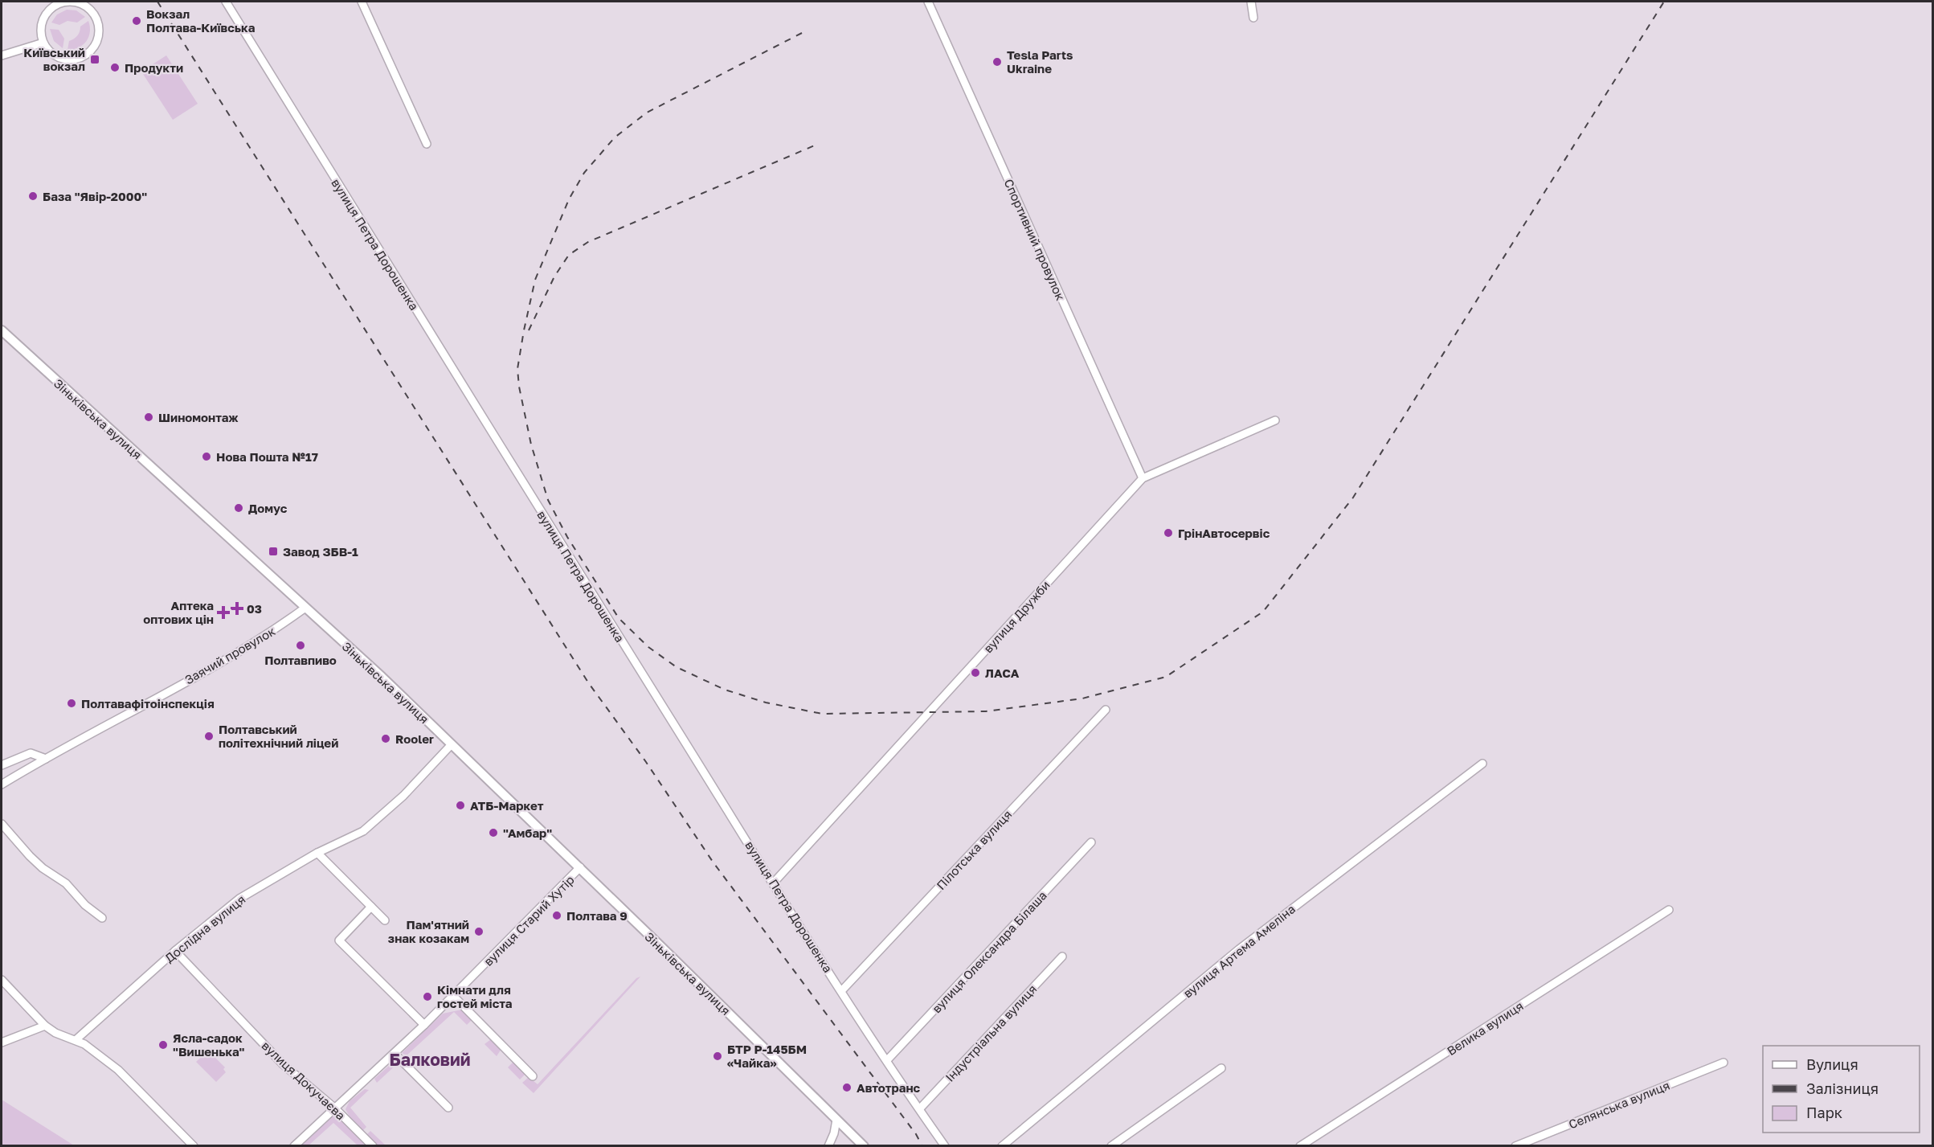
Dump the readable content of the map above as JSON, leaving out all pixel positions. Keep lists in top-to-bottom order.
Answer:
{
  "streets": {
    "main road": ["Зіньківська вулиця"],
    "street": [
      "Спортивний провулок",
      "вулиця Петра Дорошенка",
      "вулиця Дружби",
      "Заячий провулок",
      "Пілотська вулиця",
      "вулиця Старий Хутір",
      "Дослідна вулиця",
      "вулиця Артема Амеліна",
      "вулиця Олександра Білаша",
      "Велика вулиця",
      "Індустріальна вулиця",
      "вулиця Докучаєва",
      "Селянська вулиця"
    ]
  },
  "crossings": [
    ["Спортивний провулок", "вулиця Дружби"],
    ["вулиця Петра Дорошенка", "вулиця Дружби"],
    ["вулиця Петра Дорошенка", "Пілотська вулиця"],
    ["вулиця Петра Дорошенка", "вулиця Олександра Білаша"],
    ["вулиця Петра Дорошенка", "Індустріальна вулиця"],
    ["Зіньківська вулиця", "Заячий провулок"],
    ["Зіньківська вулиця", "вулиця Старий Хутір"],
    ["Зіньківська вулиця", "Дослідна вулиця"],
    ["вулиця Старий Хутір", "вулиця Докучаєва"],
    ["Дослідна вулиця", "вулиця Докучаєва"]
  ],
  "districts": ["Балковий"],
  "places": {
    "other": [
      "Вокзал Полтава-Київська",
      "Tesla Parts Ukraine",
      "Продукти",
      "База \"Явір-2000\"",
      "Шиномонтаж",
      "Нова Пошта №17",
      "Домус",
      "ГрінАвтосервіс",
      "Полтавпиво",
      "ЛАСА",
      "Полтавафітоінспекція",
      "Полтавський політехнічний ліцей",
      "Rooler",
      "АТБ-Маркет",
      "\"Амбар\"",
      "Полтава 9",
      "Пам'ятний знак козакам",
      "Кімнати для гостей міста",
      "Ясла-садок \"Вишенька\"",
      "БТР Р-145БМ «Чайка»",
      "Автотранс"
    ],
    "transit": ["Київський вокзал", "Завод ЗБВ-1"],
    "health": ["03", "Аптека оптових цін"]
  },
  "legend": ["Вулиця", "Залізниця", "Парк"]
}
